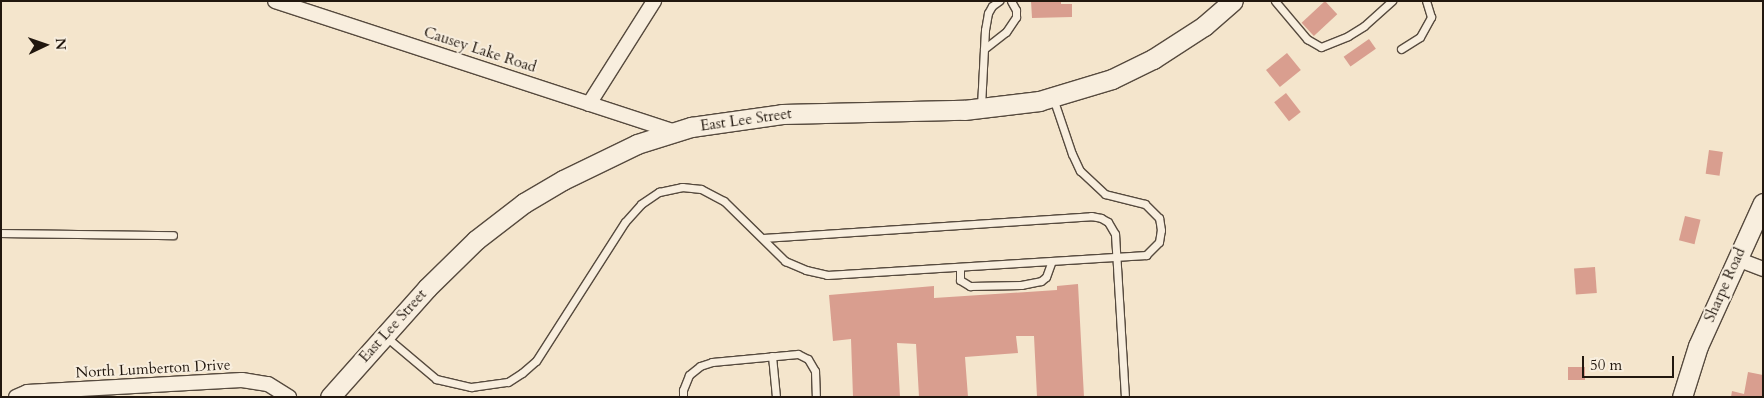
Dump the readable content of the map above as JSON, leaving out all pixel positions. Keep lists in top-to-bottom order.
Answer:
{
  "streets": {
    "street": [
      "Causey Lake Road",
      "East Lee Street",
      "Sharpe Road",
      "North Lumberton Drive"
    ]
  },
  "crossings": [
    ["Causey Lake Road", "East Lee Street"]
  ],
  "scale_bar": "50 m",
  "north": "right"
}
